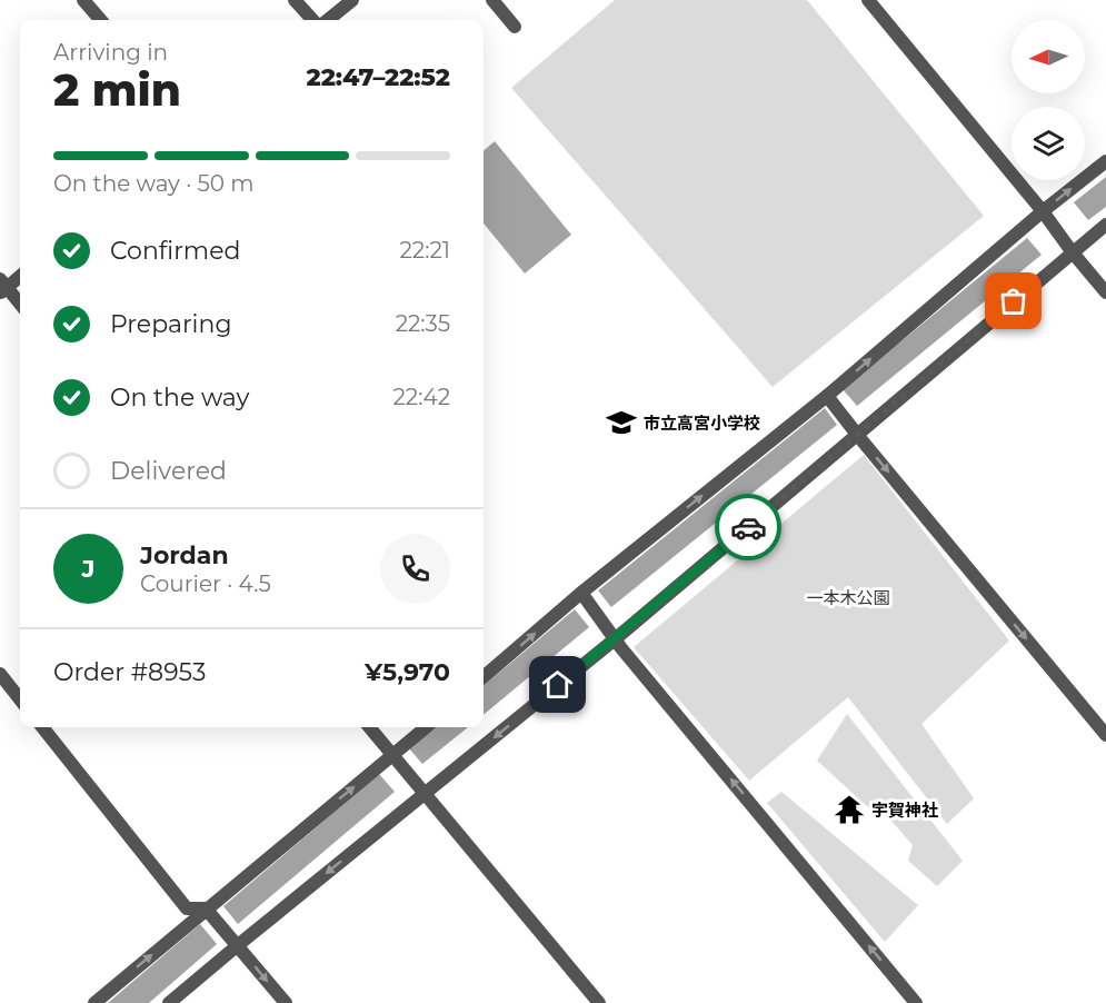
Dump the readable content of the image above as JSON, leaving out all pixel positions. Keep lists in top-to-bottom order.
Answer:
{
  "parks": ["一本木公園"],
  "places": {
    "school or university": ["市立高宮小学校"],
    "temple": ["宇賀神社"]
  },
  "north": "left",
  "page": {
    "heading": ["2 min", "Arriving in", "22:47–22:52"],
    "panel": [
      "Jordan",
      "Courier · 4.5",
      "Order #8953",
      "¥5,970"
    ],
    "bar": "On the way · 50 m",
    "list": [
      ["Confirmed", "22:21"],
      ["Preparing", "22:35"],
      ["On the way", "22:42"],
      "Delivered"
    ],
    "round": "J"
  }
}
